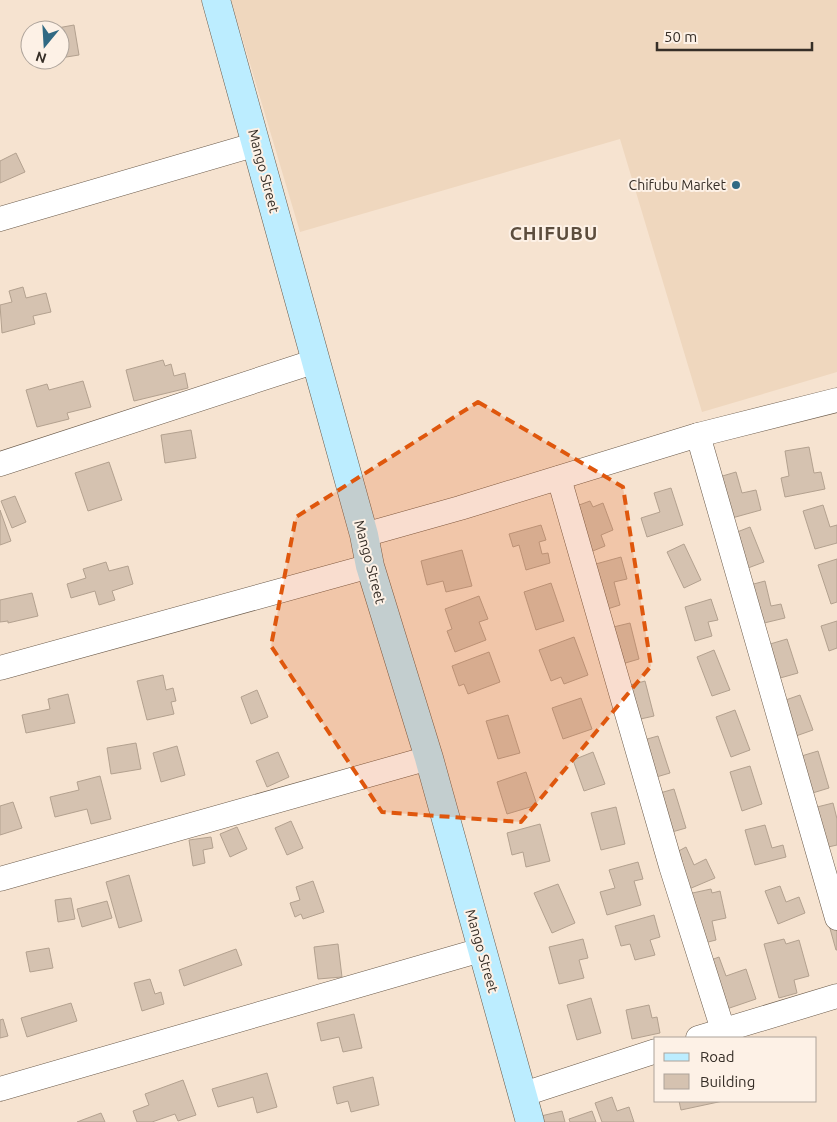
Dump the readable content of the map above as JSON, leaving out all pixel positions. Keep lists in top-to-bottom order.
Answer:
{
  "streets": {
    "main road": ["Mango Street"]
  },
  "districts": ["CHIFUBU"],
  "places": ["Chifubu Market"],
  "legend": ["Road", "Building"],
  "scale_bar": "50 m",
  "north": "bottom"
}
